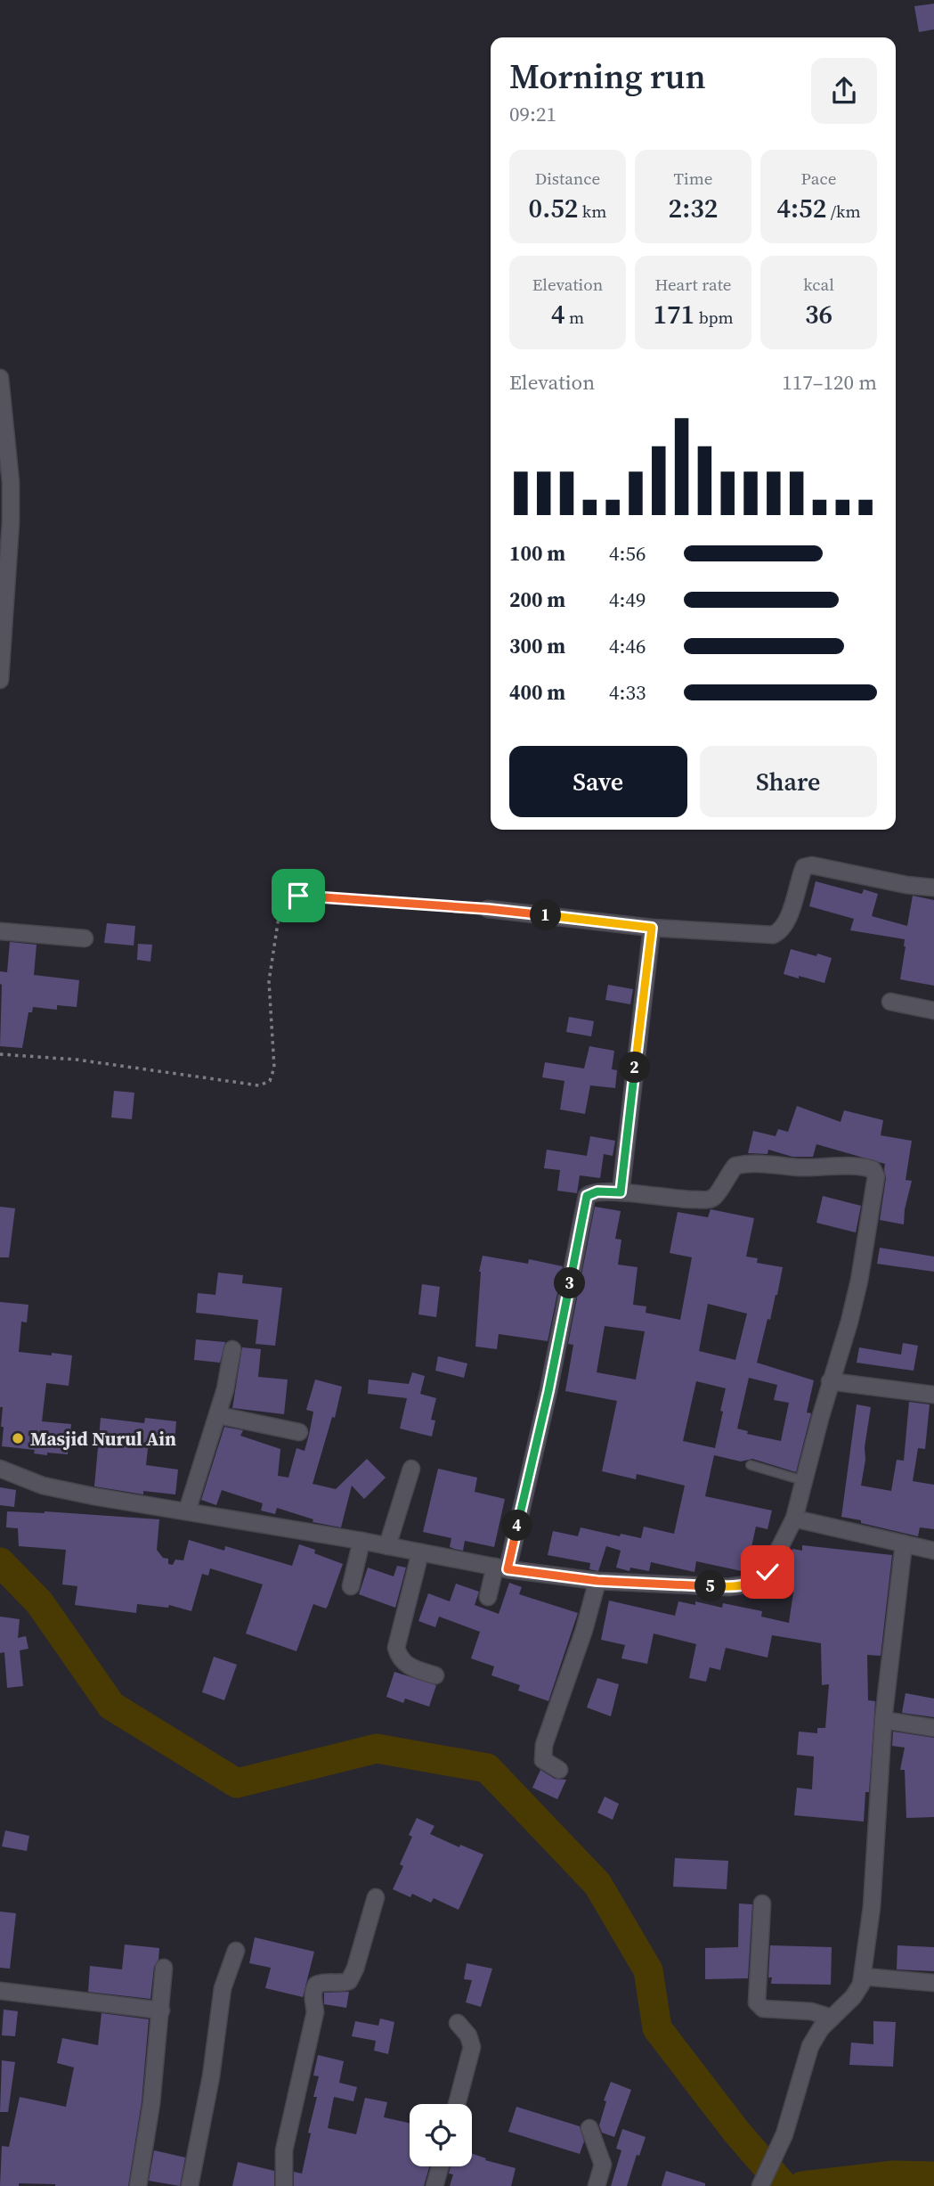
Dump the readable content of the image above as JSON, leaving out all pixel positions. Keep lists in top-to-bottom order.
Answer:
{
  "places": ["Masjid Nurul Ain"],
  "page": {
    "heading": ["Morning run", "09:21"],
    "stats": [
      ["Distance", "0.52 km"],
      ["Time", "2:32"],
      ["Pace", "4:52 /km"],
      ["Elevation", "4 m"],
      ["Heart rate", "171 bpm"],
      ["kcal", "36"]
    ],
    "chart": ["Elevation", "117–120 m"],
    "list": [
      {
        "name": "100 m",
        "note": "4:56"
      },
      {
        "name": "200 m",
        "note": "4:49"
      },
      {
        "name": "300 m",
        "note": "4:46"
      },
      {
        "name": "400 m",
        "note": "4:33"
      }
    ],
    "buttons": ["Save", "Share"],
    "pins": [
      "1",
      "2",
      "3",
      "4",
      "5"
    ]
  }
}
